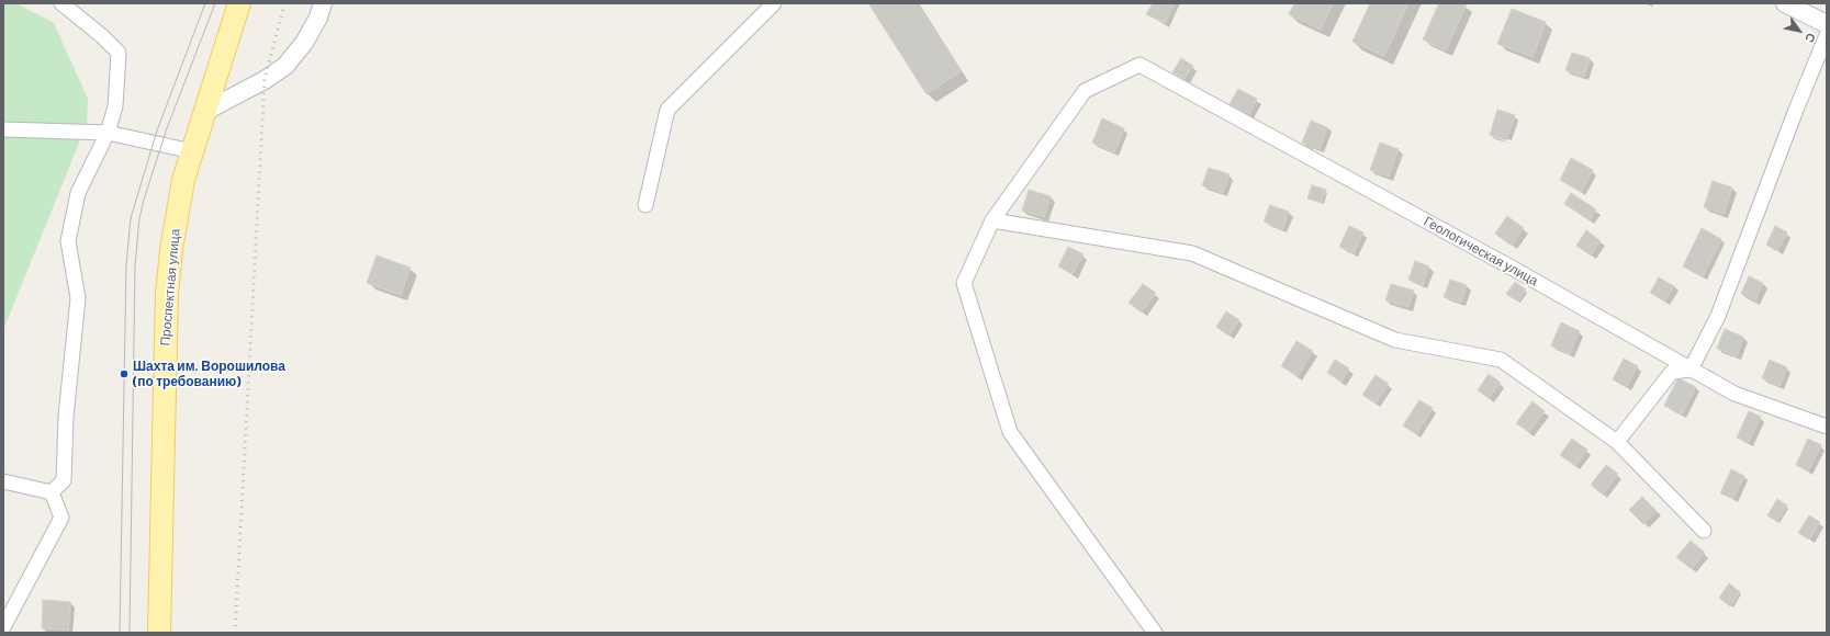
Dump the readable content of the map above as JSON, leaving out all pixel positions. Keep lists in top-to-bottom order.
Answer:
{
  "streets": {
    "main road": ["Проспектная улица"],
    "street": ["Геологическая улица"]
  },
  "places": ["Шахта им. Ворошилова (по требованию)"],
  "north": "bottom right"
}
